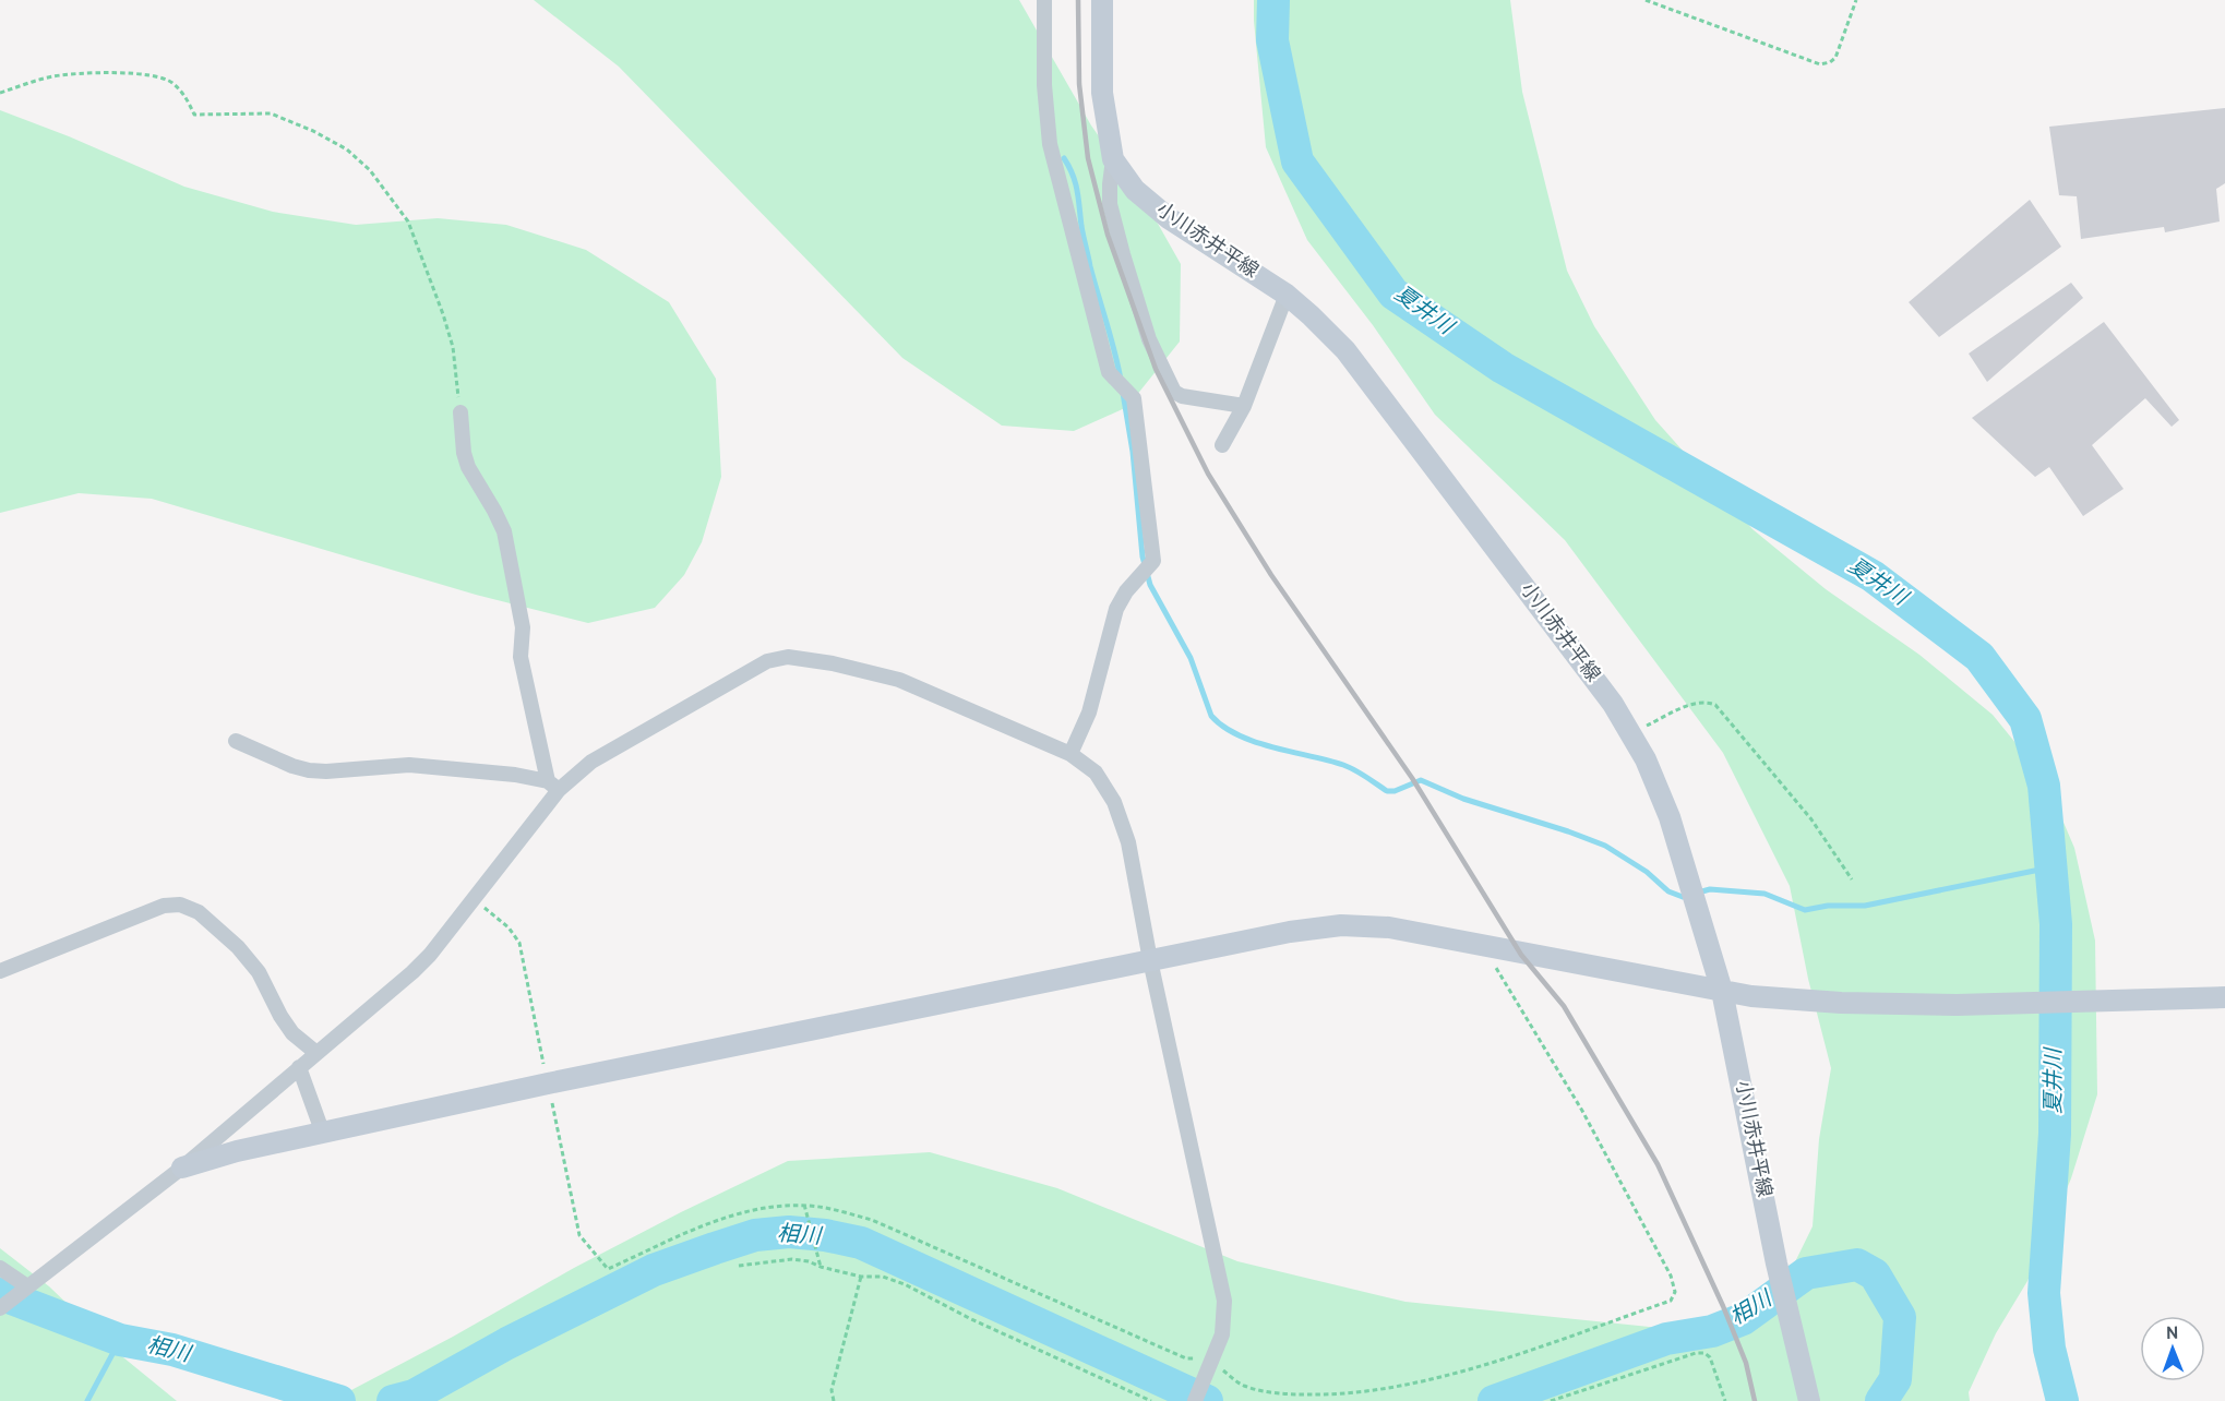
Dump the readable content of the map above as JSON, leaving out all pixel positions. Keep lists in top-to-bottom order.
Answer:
{
  "streets": {
    "street": ["小川赤井平線"]
  },
  "water": ["夏井川", "相川"],
  "north": "top"
}
